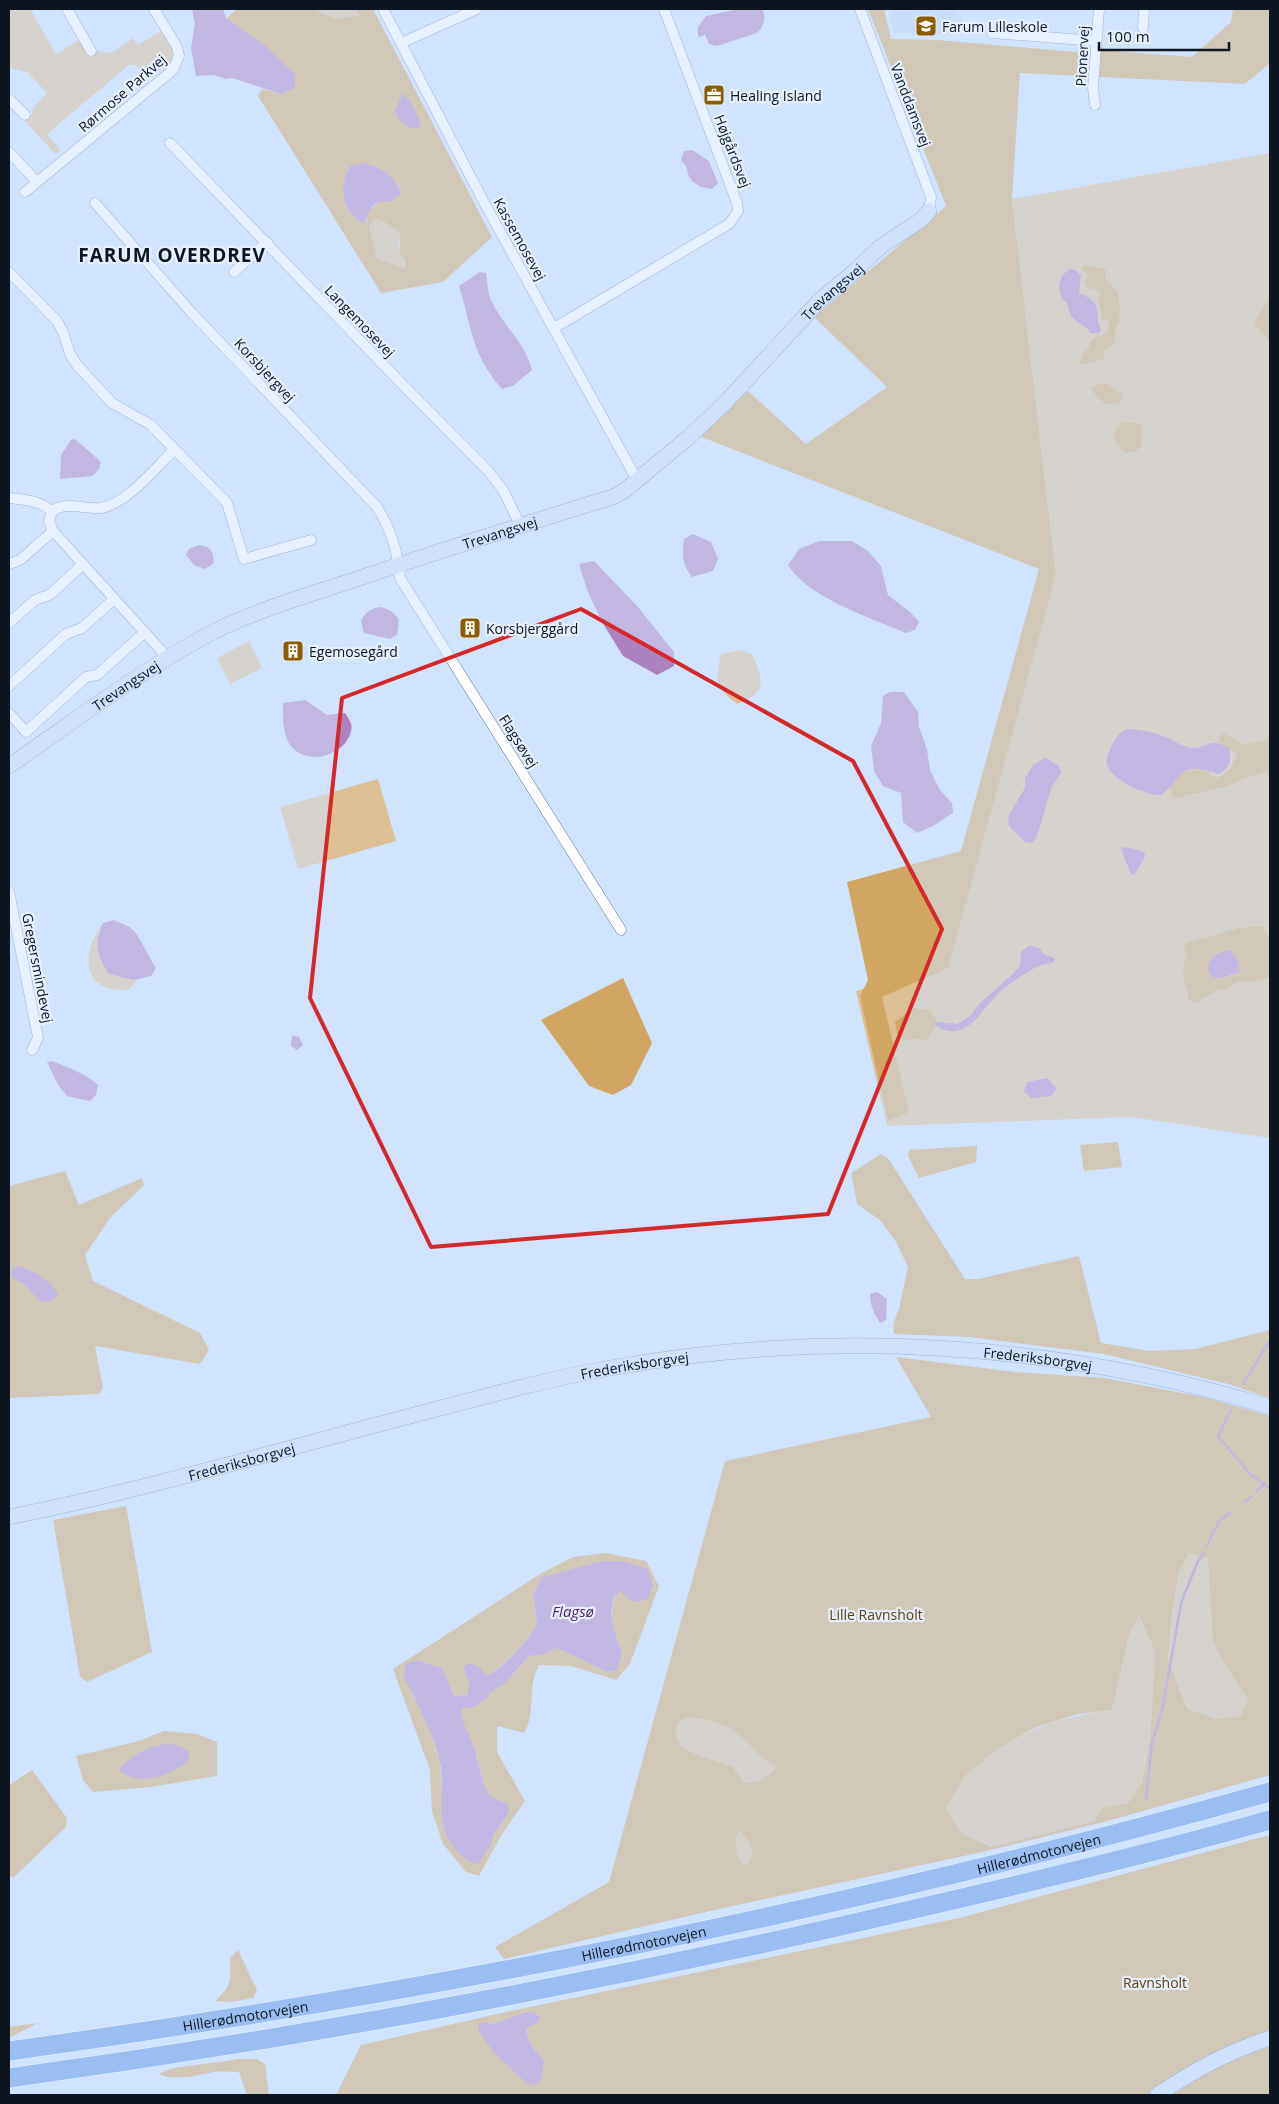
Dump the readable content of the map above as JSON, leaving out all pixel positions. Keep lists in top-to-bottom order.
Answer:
{
  "streets": {
    "highway": ["Hillerødmotorvejen"],
    "street": [
      "Pionervej",
      "Rørmose Parkvej",
      "Vanddamsvej",
      "Højgårdsvej",
      "Kassemosevej",
      "Trevangsvej",
      "Langemosevej",
      "Korsbjergvej",
      "Flagsøvej",
      "Gregersmindevej",
      "Frederiksborgvej"
    ]
  },
  "crossings": [
    ["Vanddamsvej", "Trevangsvej"],
    ["Højgårdsvej", "Kassemosevej"],
    ["Kassemosevej", "Trevangsvej"],
    ["Trevangsvej", "Langemosevej"],
    ["Trevangsvej", "Korsbjergvej"],
    ["Trevangsvej", "Flagsøvej"],
    ["Korsbjergvej", "Flagsøvej"]
  ],
  "districts": ["FARUM OVERDREV"],
  "water": ["Flagsø"],
  "parks": ["Lille Ravnsholt", "Ravnsholt"],
  "places": {
    "school or university": ["Farum Lilleskole"],
    "office": ["Healing Island"],
    "building": ["Korsbjerggård", "Egemosegård"]
  },
  "scale_bar": "100 m"
}
